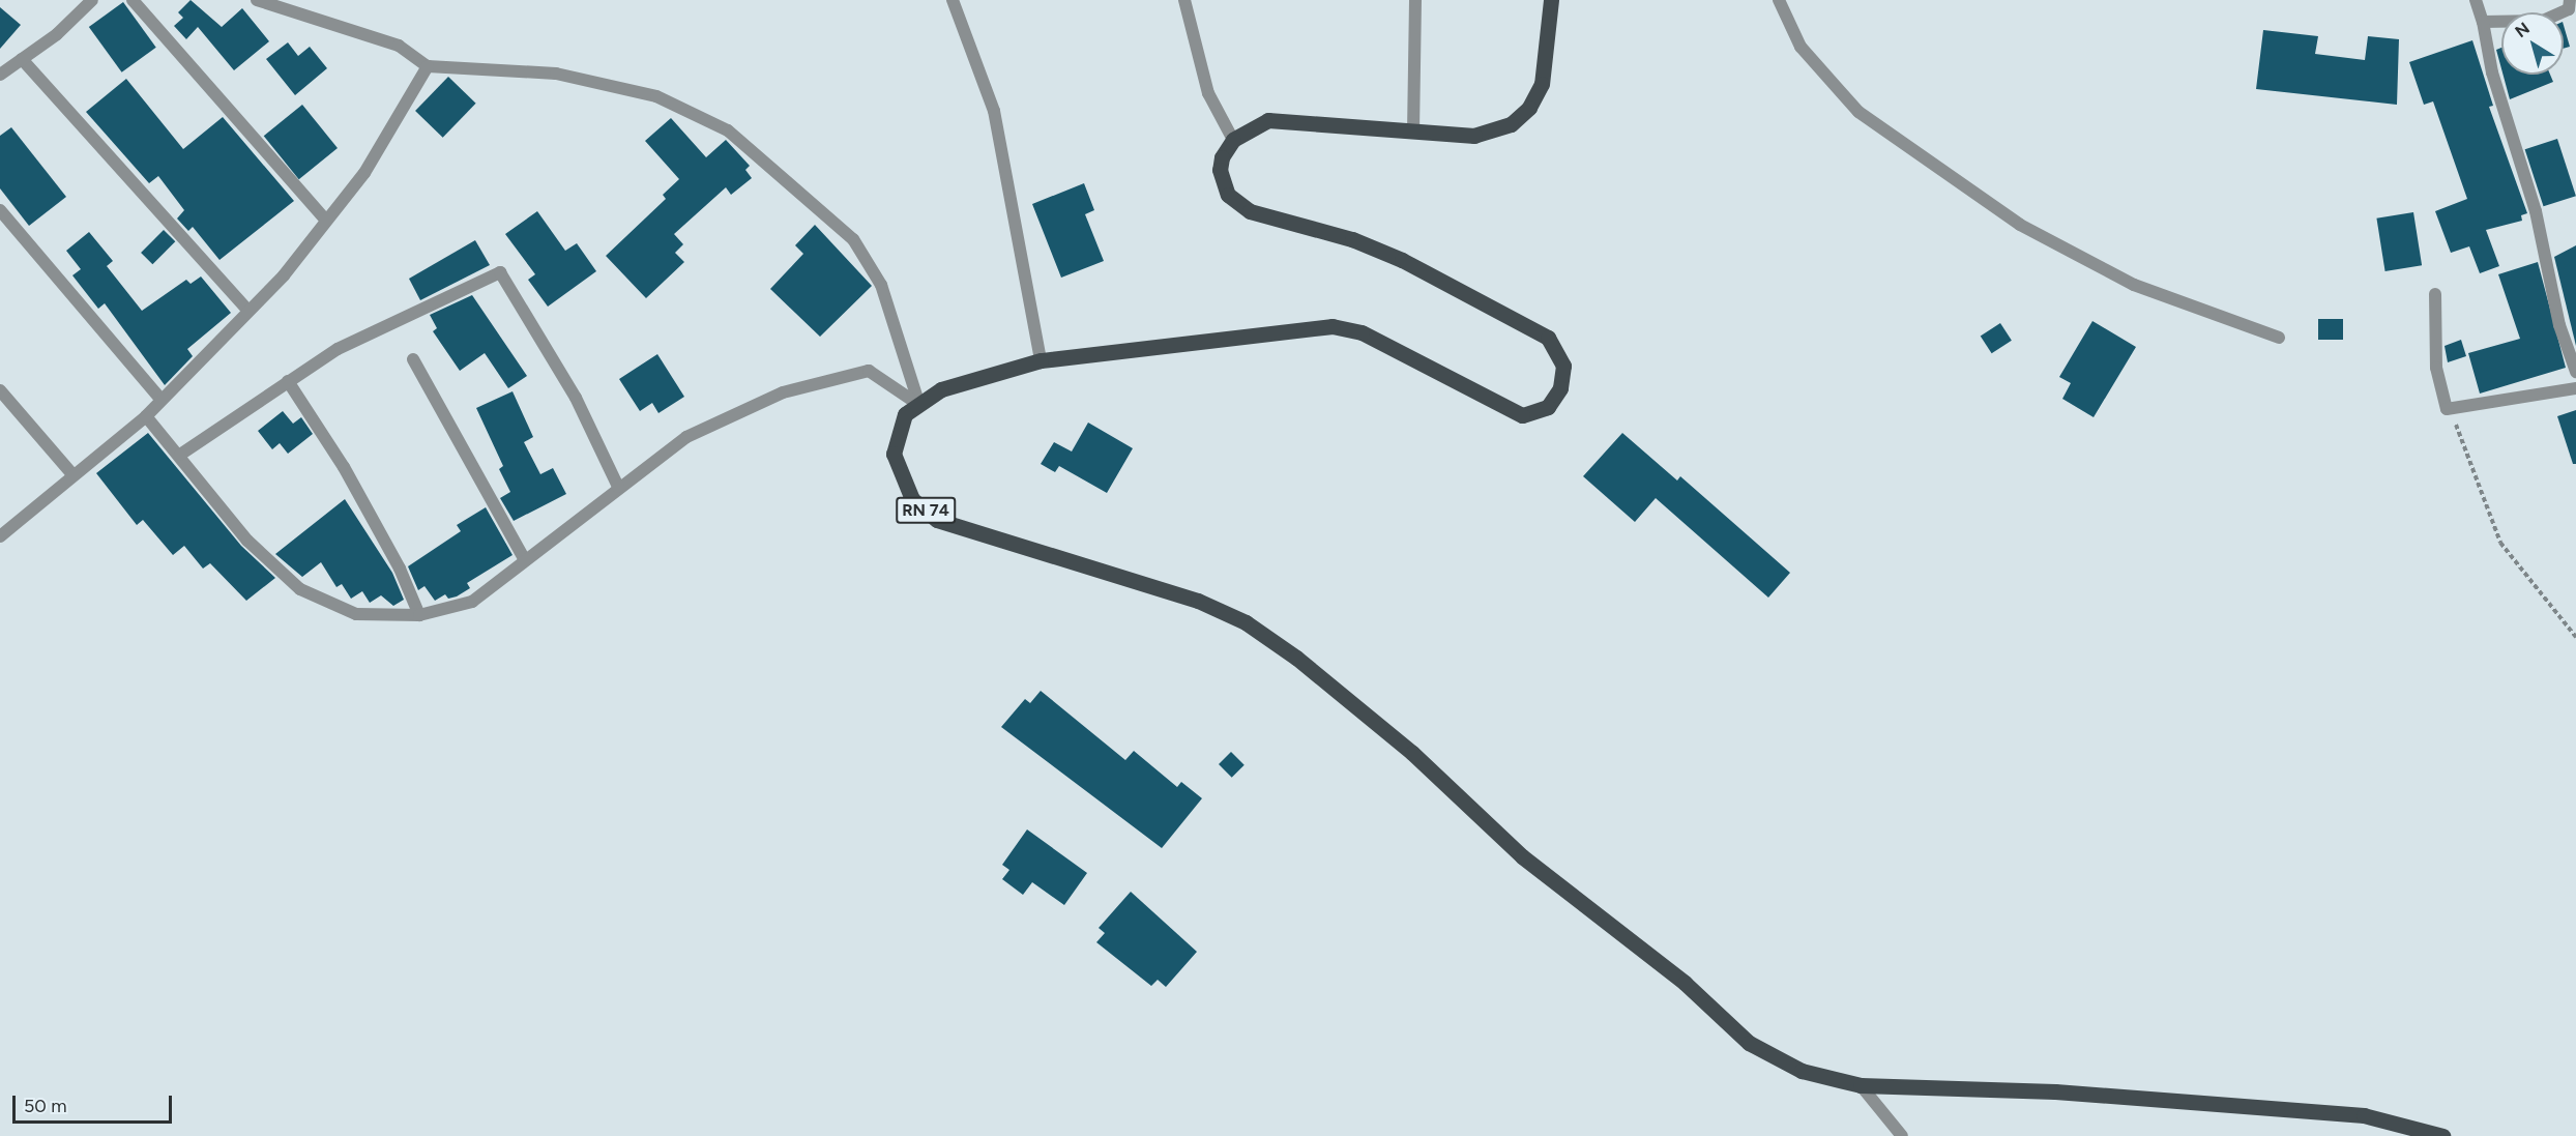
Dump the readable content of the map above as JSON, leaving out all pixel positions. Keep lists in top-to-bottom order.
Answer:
{
  "streets": {
    "main road": ["RN 74"]
  },
  "scale_bar": "50 m",
  "north": "top left"
}
